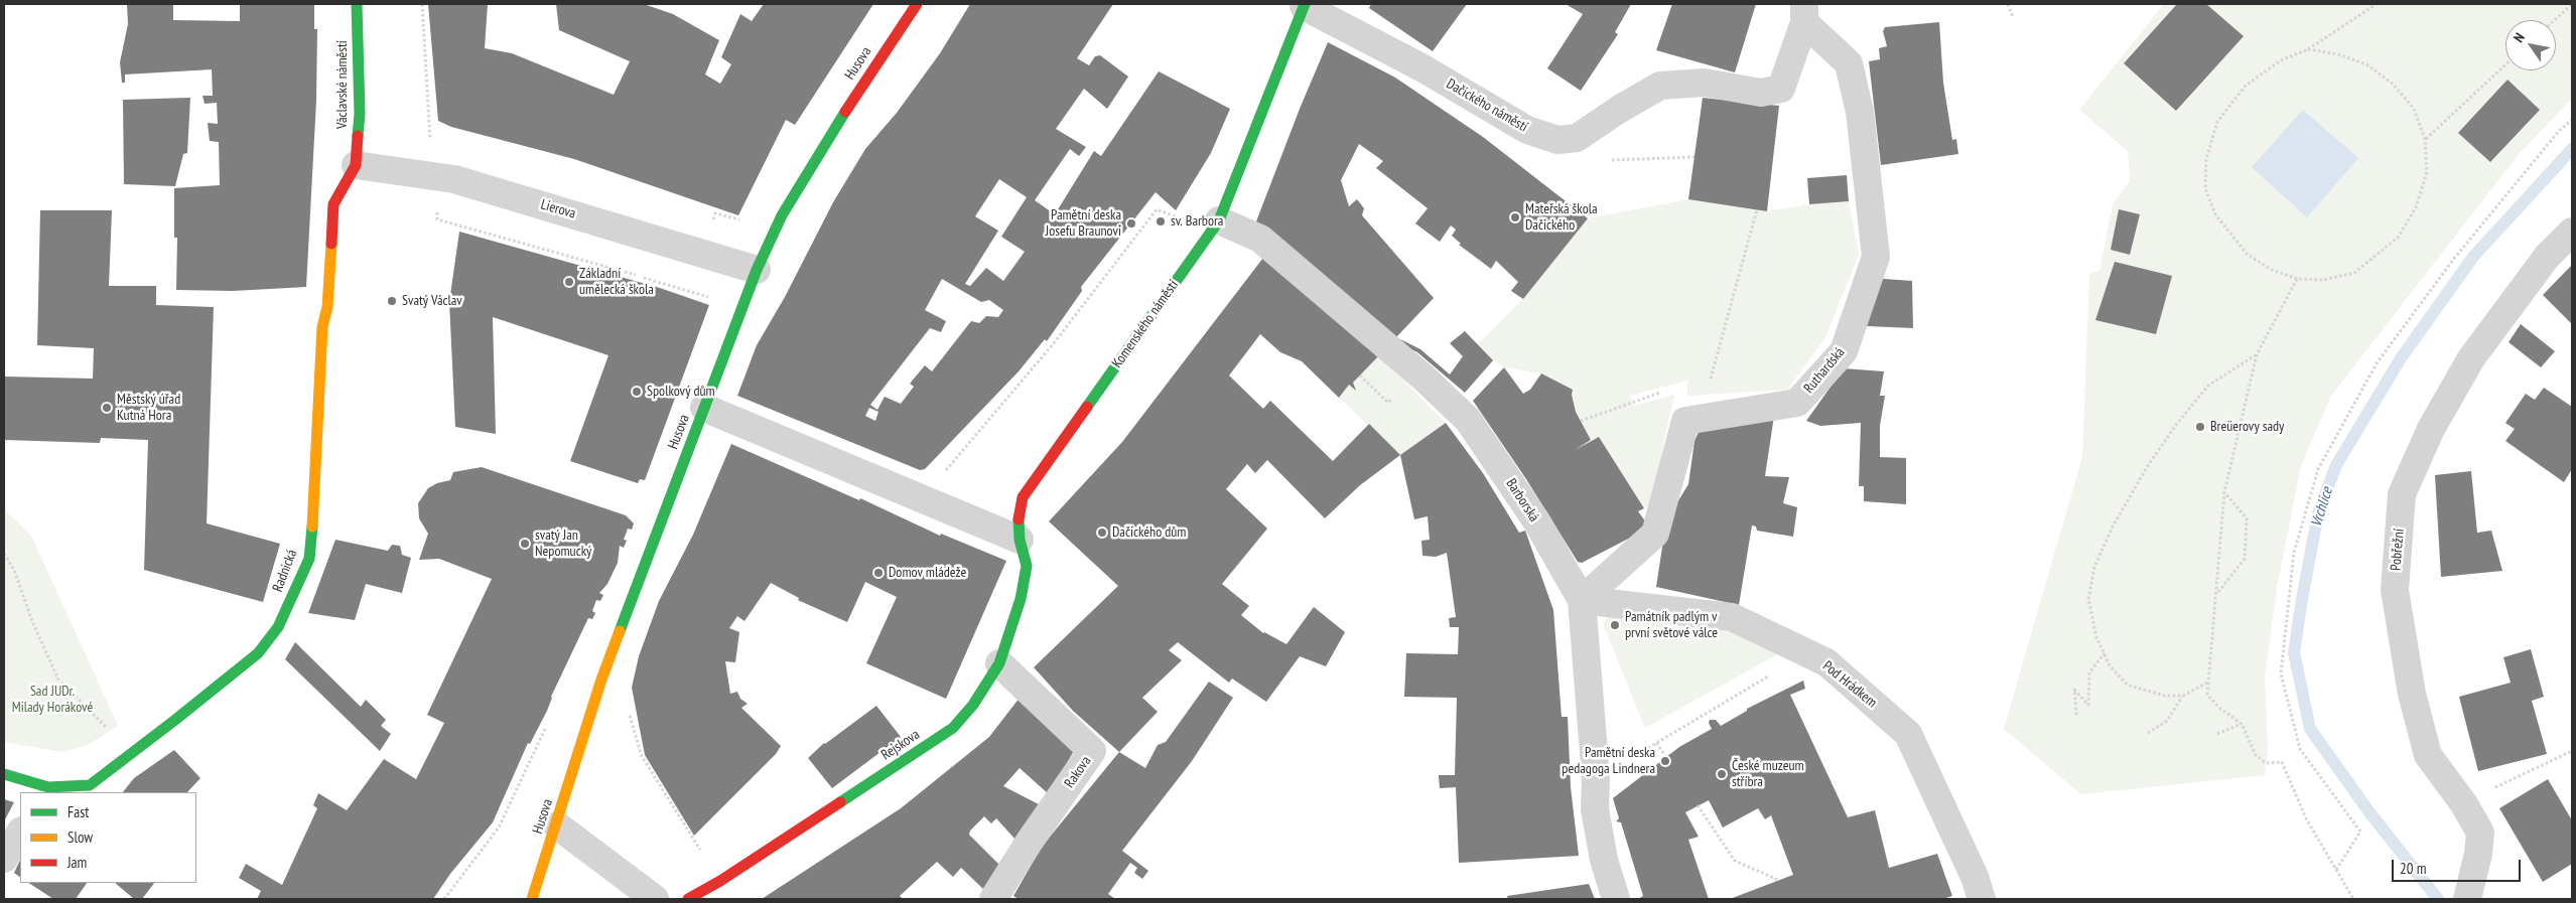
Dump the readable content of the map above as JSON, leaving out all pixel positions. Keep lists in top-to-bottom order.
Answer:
{
  "streets": {
    "street": [
      "Husova",
      "Václavské náměstí",
      "Dačického náměstí",
      "Lierova",
      "Komenského náměstí",
      "Ruthardská",
      "Barborská",
      "Pobřežní",
      "Radnická",
      "Pod Hrádkem",
      "Rejskova",
      "Rakova"
    ]
  },
  "crossings": [
    ["Husova", "Lierova"],
    ["Václavské náměstí", "Lierova"],
    ["Václavské náměstí", "Radnická"],
    ["Dačického náměstí", "Komenského náměstí"],
    ["Lierova", "Radnická"],
    ["Komenského náměstí", "Barborská"],
    ["Komenského náměstí", "Rejskova"],
    ["Ruthardská", "Barborská"],
    ["Ruthardská", "Pod Hrádkem"],
    ["Barborská", "Pod Hrádkem"],
    ["Rejskova", "Rakova"]
  ],
  "water": ["Vrchlice"],
  "parks": ["Sad JUDr. Milady Horákové"],
  "places": [
    "Mateřská škola Dačického",
    "sv. Barbora",
    "Pamětní deska Josefu Braunovi",
    "Základní umělecká škola",
    "Svatý Václav",
    "Spolkový dům",
    "Městský úřad Kutná Hora",
    "Breüerovy sady",
    "Dačického dům",
    "svatý Jan Nepomucký",
    "Domov mládeže",
    "Památník padlým v první světové válce",
    "Pamětní deska pedagoga Lindnera",
    "České muzeum stříbra"
  ],
  "legend": ["Fast", "Slow", "Jam"],
  "scale_bar": "20 m",
  "north": "top left"
}
